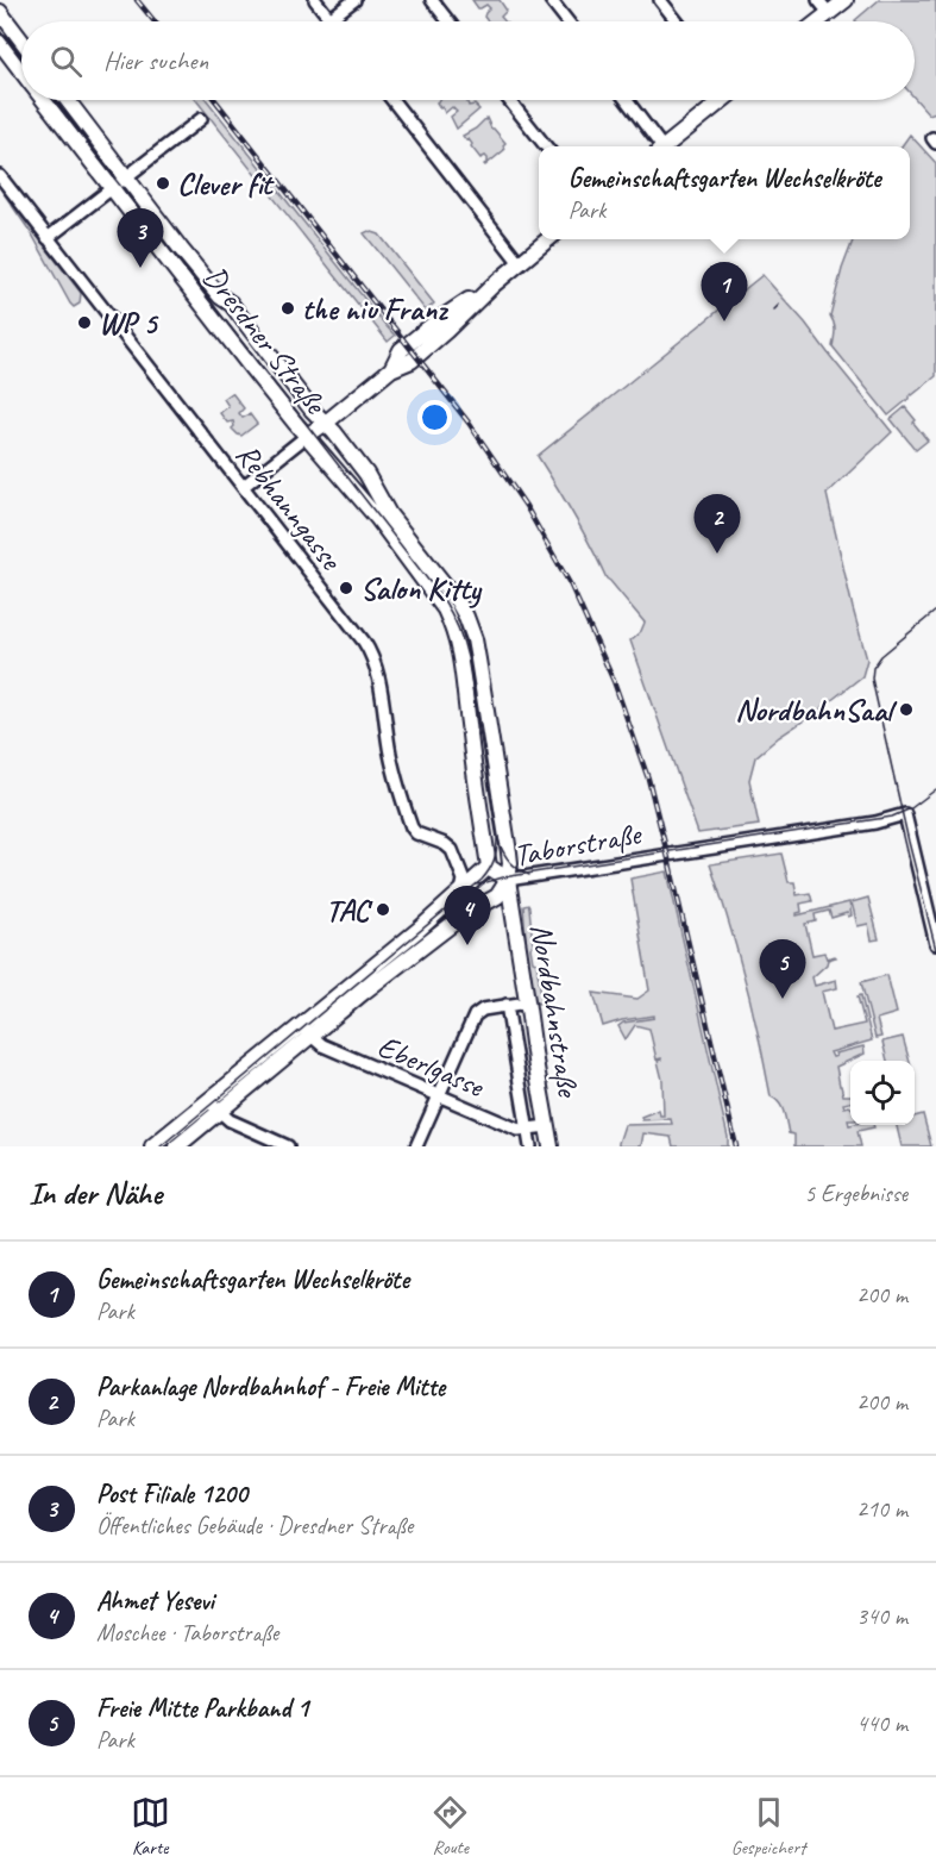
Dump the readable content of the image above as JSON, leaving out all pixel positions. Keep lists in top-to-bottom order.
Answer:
{
  "streets": {
    "main road": ["Dresdner Straße", "Taborstraße", "Nordbahnstraße"],
    "street": ["Rebhanngasse", "Eberlgasse"]
  },
  "crossings": [
    ["Dresdner Straße", "Taborstraße"],
    ["Dresdner Straße", "Nordbahnstraße"],
    ["Rebhanngasse", "Taborstraße"],
    ["Taborstraße", "Nordbahnstraße"],
    ["Taborstraße", "Eberlgasse"],
    ["Nordbahnstraße", "Eberlgasse"]
  ],
  "places": [
    "Clever fit",
    "the niu Franz",
    "WP 5",
    "Salon Kitty",
    "NordbahnSaal",
    "TAC"
  ],
  "page": {
    "search": "Hier suchen",
    "popup": ["Gemeinschaftsgarten Wechselkröte", "Park"],
    "pins": [
      "3",
      "1",
      "2",
      "4",
      "5"
    ],
    "heading": ["In der Nähe", "5 Ergebnisse"],
    "list": [
      {
        "mark": "1",
        "name": "Gemeinschaftsgarten Wechselkröte",
        "note": "Park",
        "value": "200 m"
      },
      {
        "mark": "2",
        "name": "Parkanlage Nordbahnhof - Freie Mitte",
        "note": "Park",
        "value": "200 m"
      },
      {
        "mark": "3",
        "name": "Post Filiale 1200",
        "note": "Öffentliches Gebäude · Dresdner Straße",
        "value": "210 m"
      },
      {
        "mark": "4",
        "name": "Ahmet Yesevi",
        "note": "Moschee · Taborstraße",
        "value": "340 m"
      },
      {
        "mark": "5",
        "name": "Freie Mitte Parkband 1",
        "note": "Park",
        "value": "440 m"
      }
    ],
    "nav": ["Karte", "Route", "Gespeichert"]
  }
}
